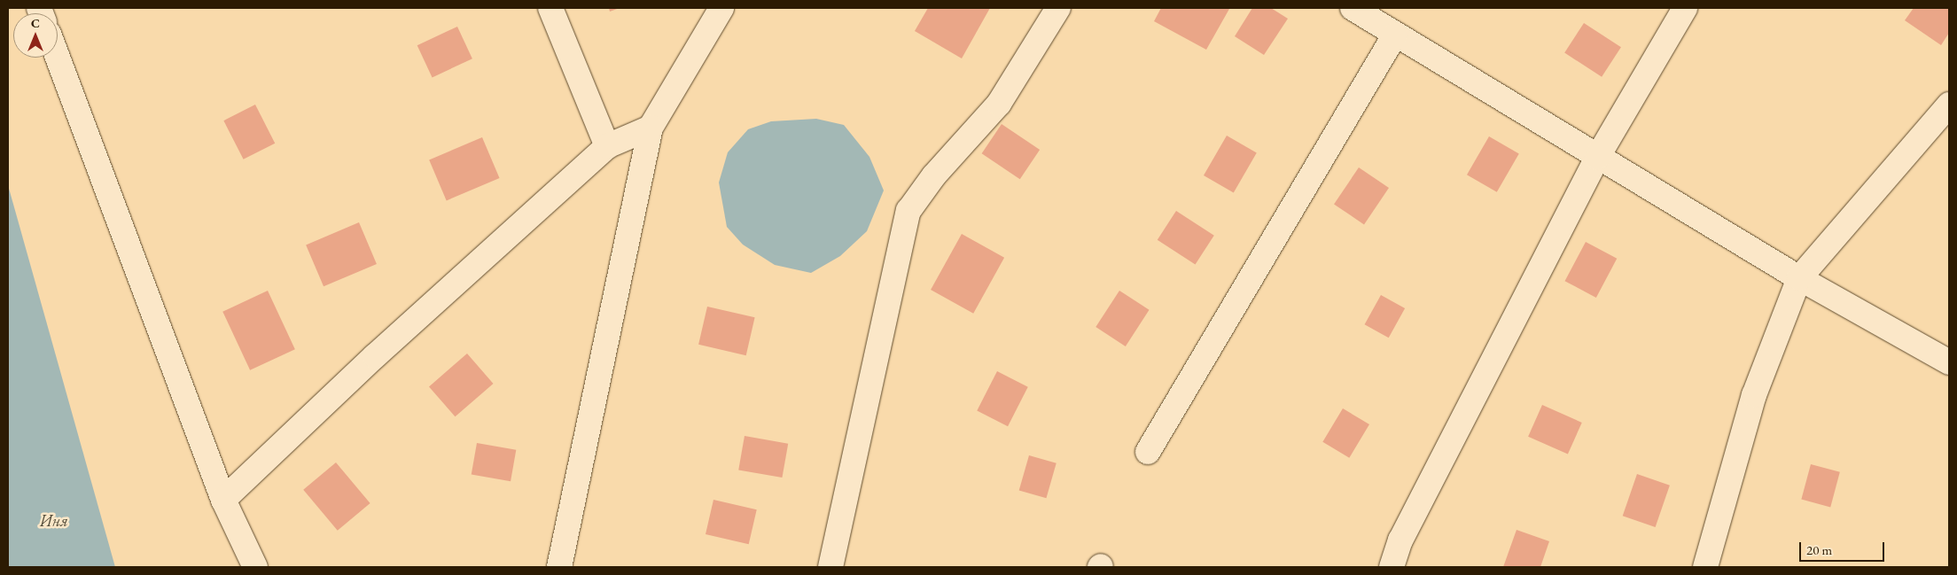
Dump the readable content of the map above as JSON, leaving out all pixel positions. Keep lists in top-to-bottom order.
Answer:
{
  "water": ["Иня"],
  "scale_bar": "20 m",
  "north": "top"
}
